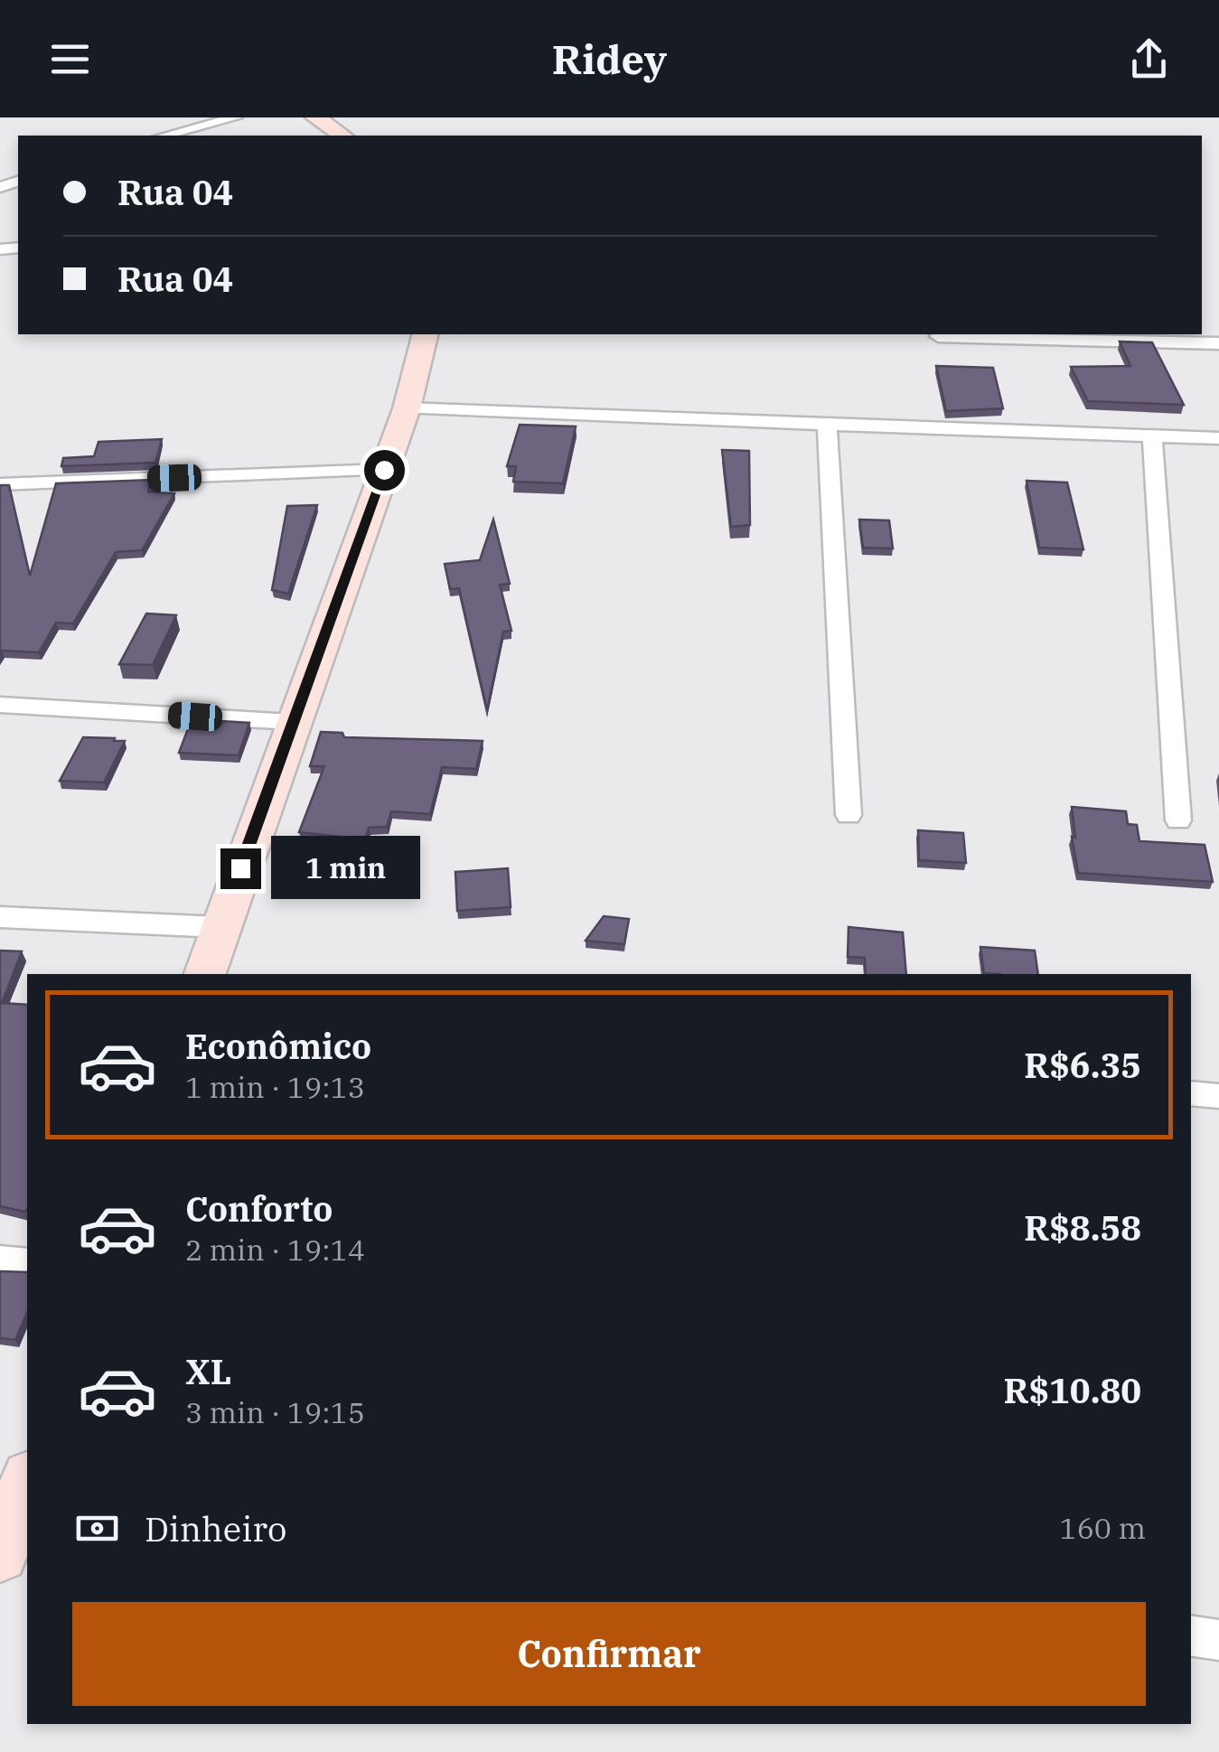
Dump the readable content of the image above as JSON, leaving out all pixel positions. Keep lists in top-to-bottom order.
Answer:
{
  "page": {
    "header": "Ridey",
    "banner": ["Rua 04", "Rua 04"],
    "bubble": "1 min",
    "list": [
      {
        "name": "Econômico",
        "note": "1 min · 19:13",
        "value": "R$6.35"
      },
      {
        "name": "Conforto",
        "note": "2 min · 19:14",
        "value": "R$8.58"
      },
      {
        "name": "XL",
        "note": "3 min · 19:15",
        "value": "R$10.80"
      }
    ],
    "pay": ["Dinheiro", "160 m"],
    "buttons": "Confirmar"
  }
}
